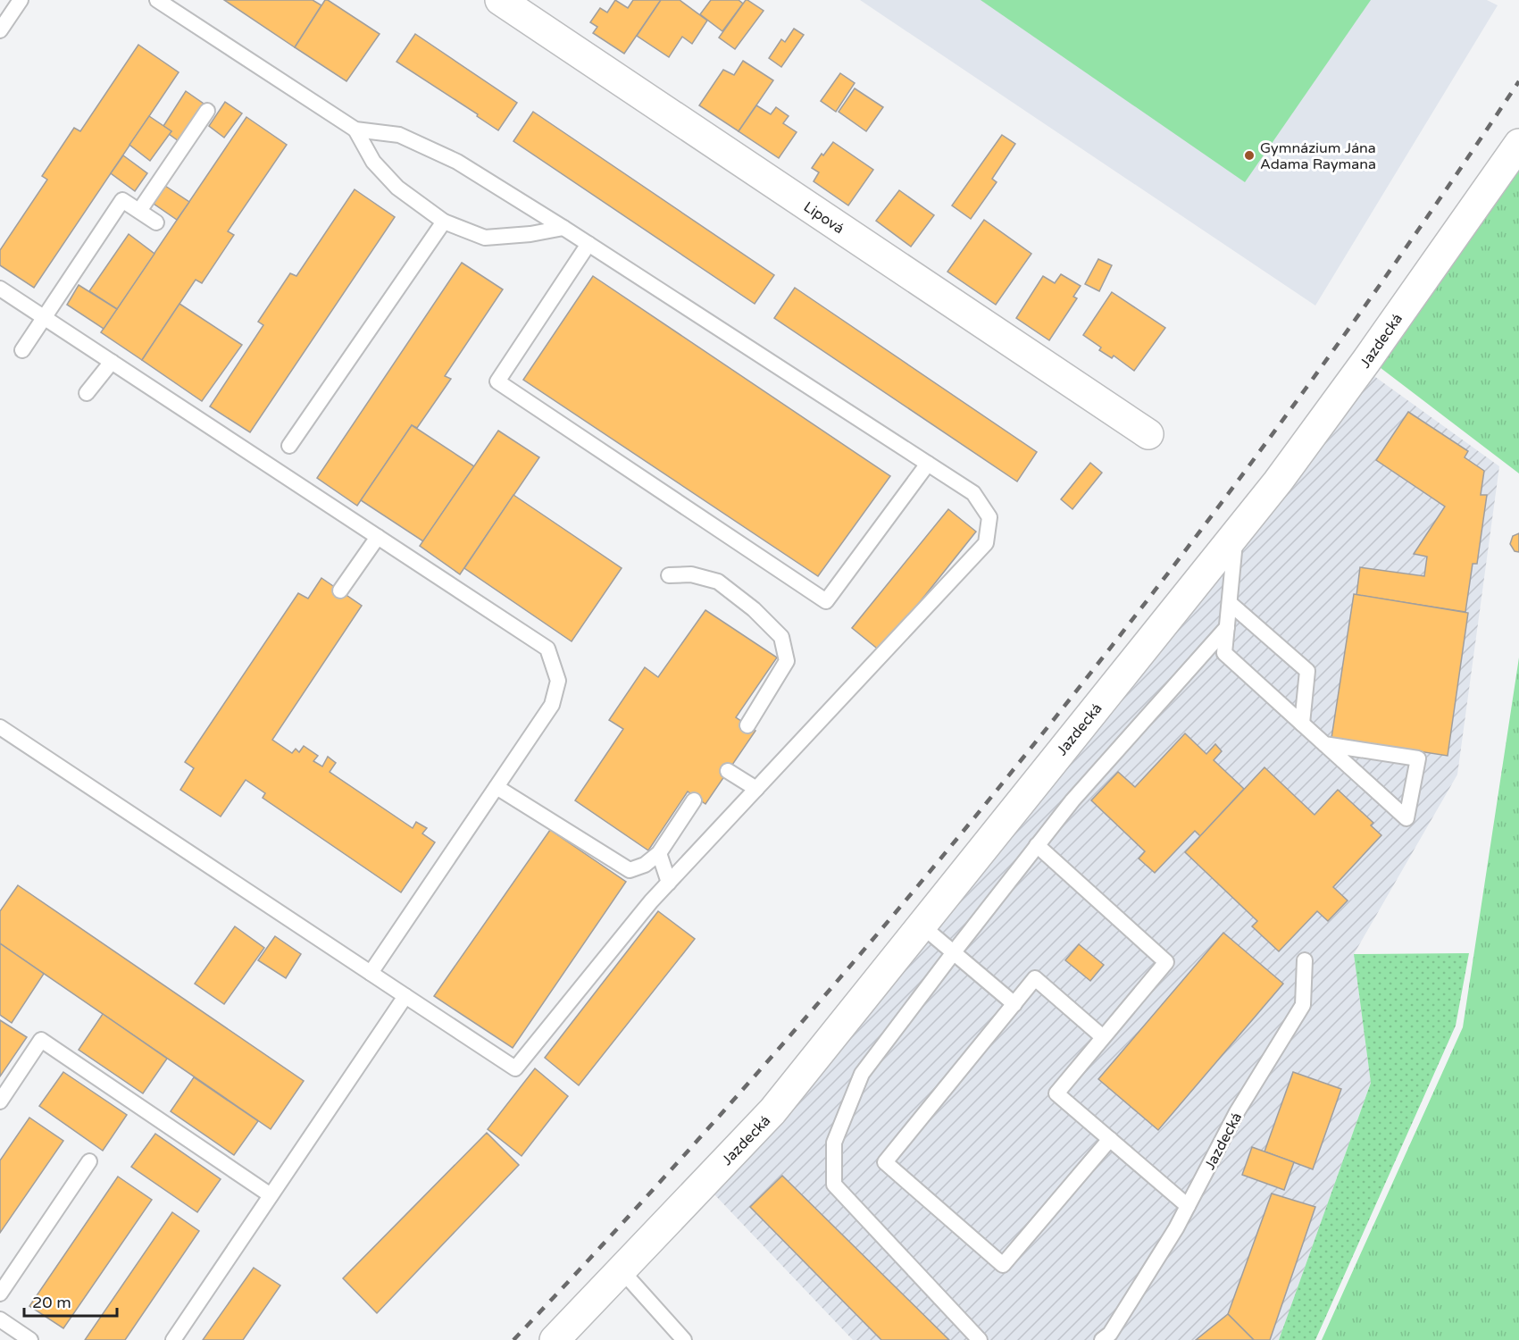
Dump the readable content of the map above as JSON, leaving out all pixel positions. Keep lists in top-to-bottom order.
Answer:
{
  "streets": {
    "street": ["Lipová", "Jazdecká"]
  },
  "places": ["Gymnázium Jána Adama Raymana"],
  "scale_bar": "20 m"
}
